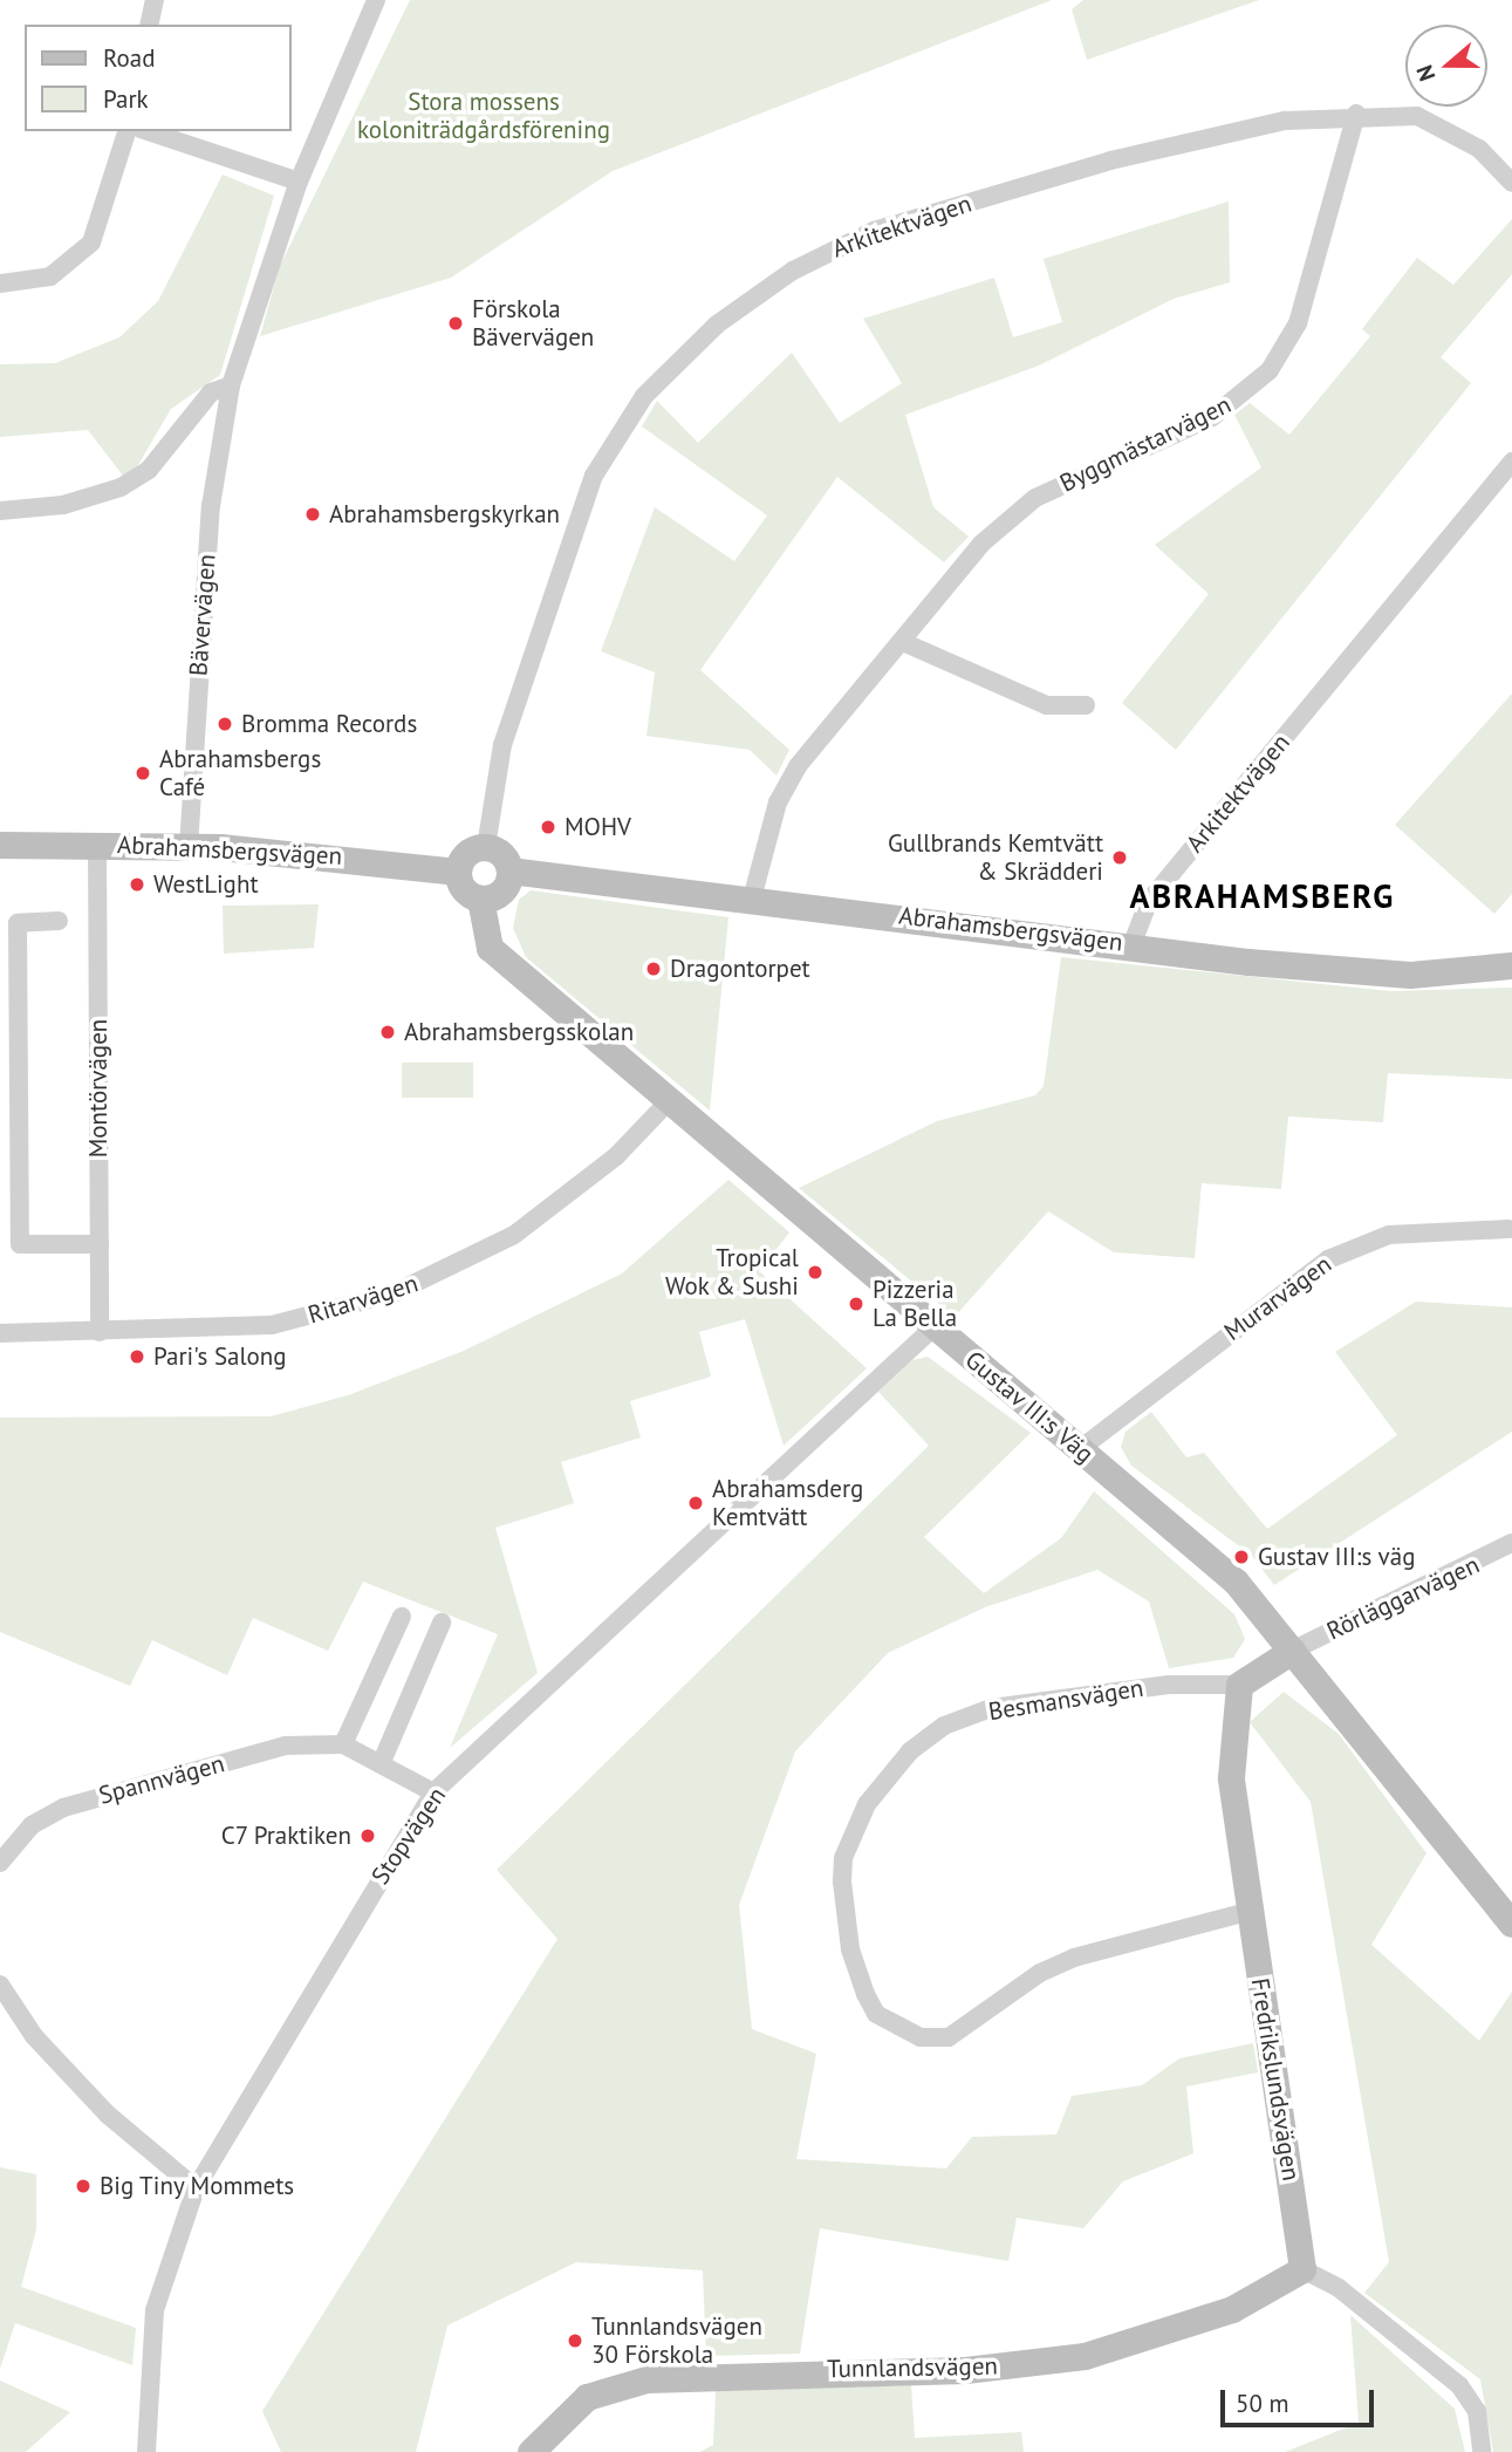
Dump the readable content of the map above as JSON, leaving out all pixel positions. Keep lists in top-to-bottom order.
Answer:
{
  "streets": {
    "street": [
      "Arkitektvägen",
      "Byggmästarvägen",
      "Bävervägen",
      "Abrahamsbergsvägen",
      "Montörvägen",
      "Murarvägen",
      "Ritarvägen",
      "Gustav III:s Väg",
      "Rörläggarvägen",
      "Besmansvägen",
      "Spannvägen",
      "Stopvägen",
      "Fredrikslundsvägen",
      "Tunnlandsvägen"
    ]
  },
  "crossings": [
    ["Arkitektvägen", "Byggmästarvägen"],
    ["Arkitektvägen", "Abrahamsbergsvägen"],
    ["Arkitektvägen", "Gustav III:s Väg"],
    ["Byggmästarvägen", "Abrahamsbergsvägen"],
    ["Bävervägen", "Abrahamsbergsvägen"],
    ["Abrahamsbergsvägen", "Montörvägen"],
    ["Abrahamsbergsvägen", "Gustav III:s Väg"],
    ["Montörvägen", "Ritarvägen"],
    ["Murarvägen", "Gustav III:s Väg"],
    ["Ritarvägen", "Gustav III:s Väg"],
    ["Gustav III:s Väg", "Rörläggarvägen"],
    ["Gustav III:s Väg", "Stopvägen"],
    ["Besmansvägen", "Fredrikslundsvägen"],
    ["Spannvägen", "Stopvägen"],
    ["Fredrikslundsvägen", "Tunnlandsvägen"]
  ],
  "districts": ["ABRAHAMSBERG"],
  "parks": ["Stora mossens koloniträdgårdsförening"],
  "places": [
    "Förskola Bävervägen",
    "Abrahamsbergskyrkan",
    "Bromma Records",
    "Abrahamsbergs Café",
    "MOHV",
    "Gullbrands Kemtvätt & Skrädderi",
    "WestLight",
    "Dragontorpet",
    "Abrahamsbergsskolan",
    "Tropical Wok & Sushi",
    "Pizzeria La Bella",
    "Pari's Salong",
    "Abrahamsderg Kemtvätt",
    "Gustav III:s väg",
    "C7 Praktiken",
    "Big Tiny Mommets",
    "Tunnlandsvägen 30 Förskola"
  ],
  "legend": ["Road", "Park"],
  "scale_bar": "50 m",
  "north": "left"
}
